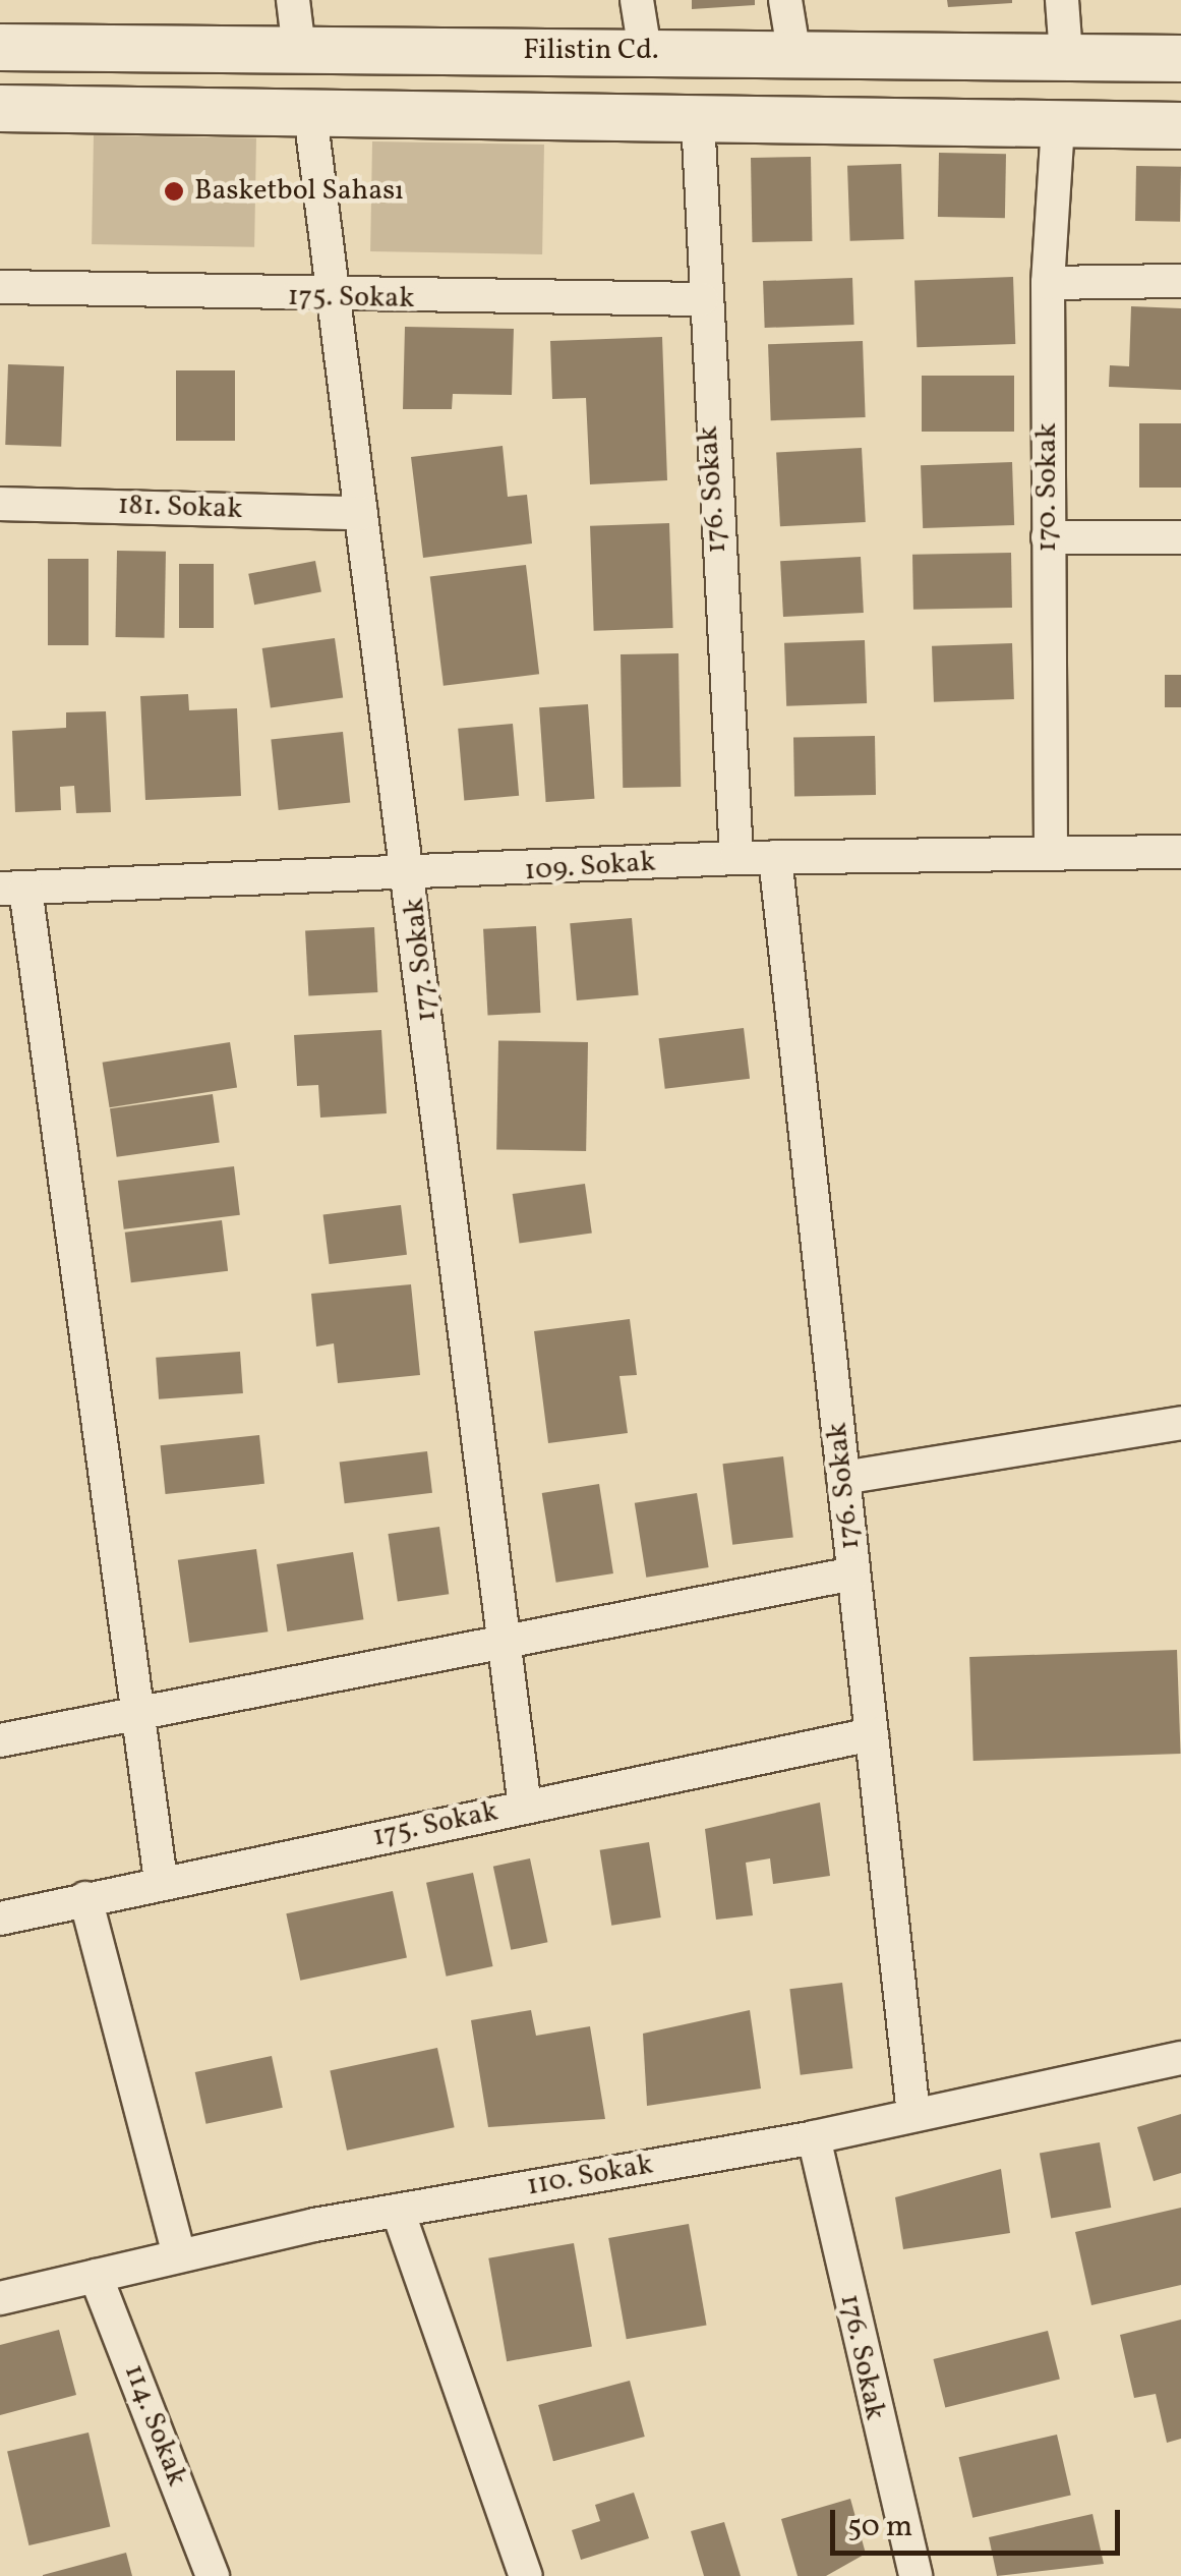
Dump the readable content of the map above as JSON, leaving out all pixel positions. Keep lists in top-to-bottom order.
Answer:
{
  "streets": {
    "main road": ["Filistin Cd."],
    "street": [
      "175. Sokak",
      "170. Sokak",
      "176. Sokak",
      "181. Sokak",
      "109. Sokak",
      "177. Sokak",
      "110. Sokak",
      "114. Sokak"
    ]
  },
  "crossings": [
    ["175. Sokak", "176. Sokak"],
    ["175. Sokak", "177. Sokak"],
    ["170. Sokak", "109. Sokak"],
    ["176. Sokak", "109. Sokak"],
    ["176. Sokak", "110. Sokak"],
    ["181. Sokak", "177. Sokak"],
    ["109. Sokak", "177. Sokak"],
    ["110. Sokak", "114. Sokak"]
  ],
  "places": ["Basketbol Sahası"],
  "scale_bar": "50 m"
}
